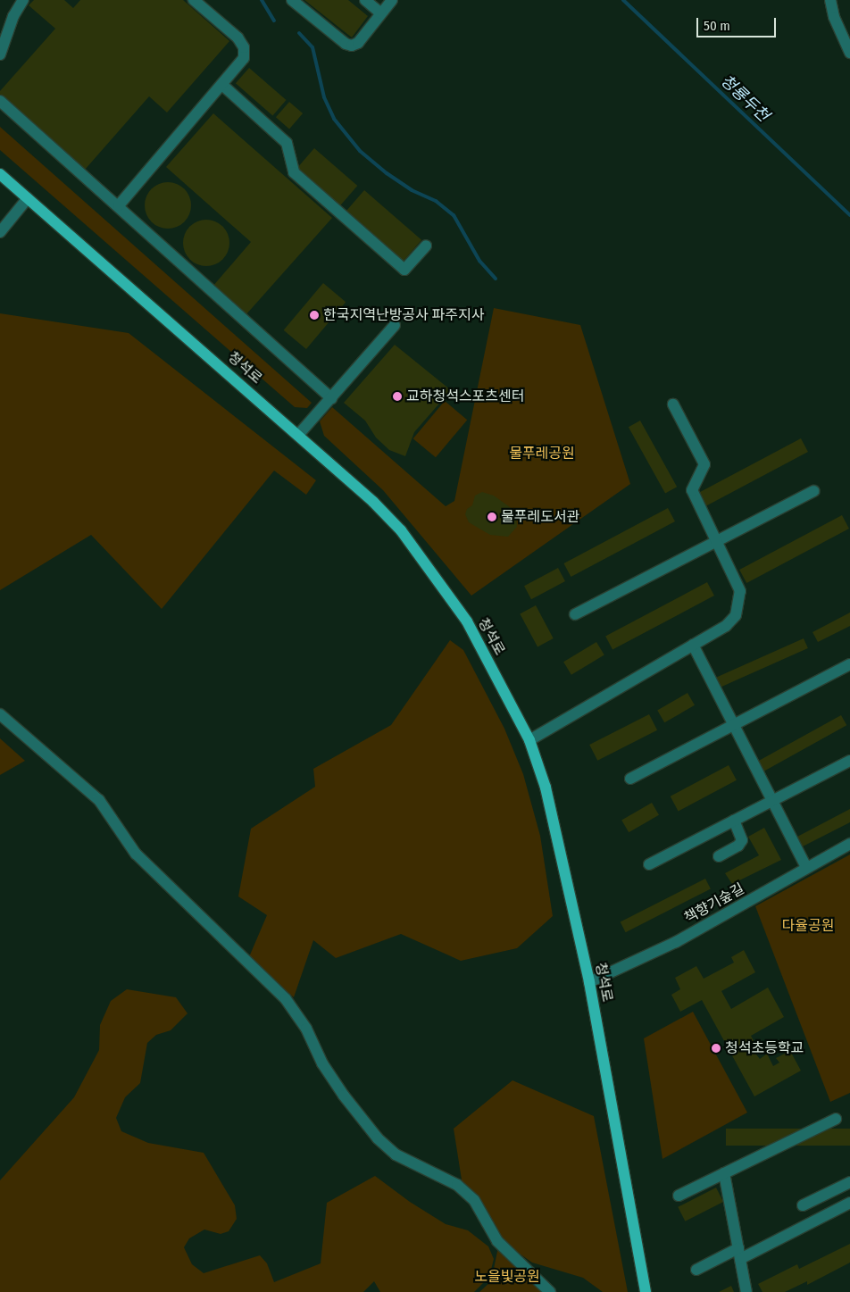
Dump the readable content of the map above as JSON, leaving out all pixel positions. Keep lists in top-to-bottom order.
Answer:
{
  "streets": {
    "main road": ["청석로"],
    "street": ["책향기숲길"]
  },
  "crossings": [
    ["청석로", "책향기숲길"]
  ],
  "water": ["청룡두천"],
  "parks": ["물푸레공원", "다율공원", "노을빛공원"],
  "places": [
    "한국지역난방공사 파주지사",
    "교하청석스포츠센터",
    "물푸레도서관",
    "청석초등학교"
  ],
  "scale_bar": "50 m"
}
